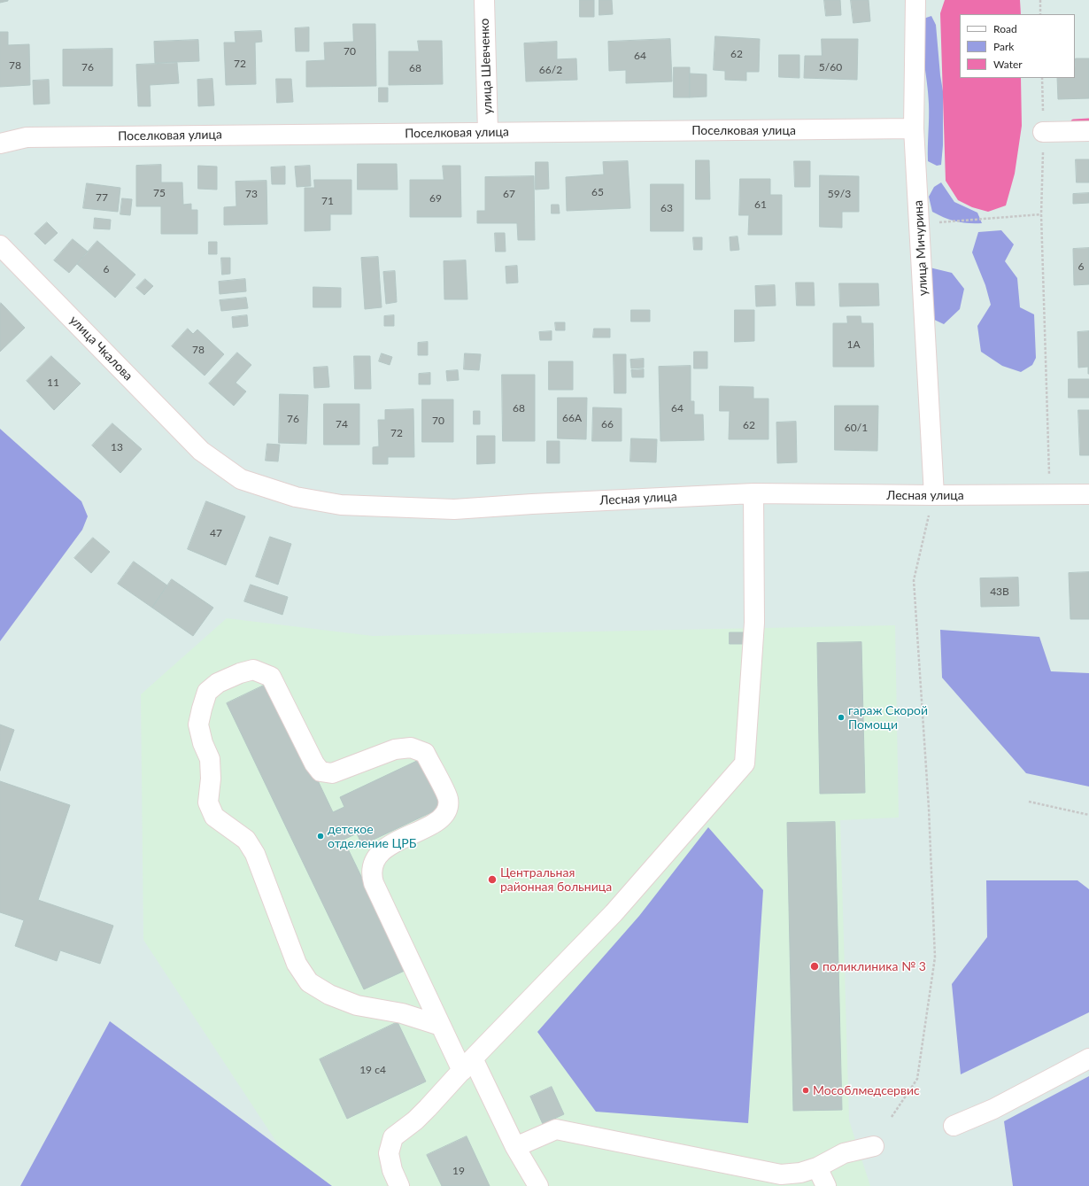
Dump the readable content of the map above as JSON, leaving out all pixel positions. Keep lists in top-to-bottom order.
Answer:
{
  "streets": {
    "street": [
      "улица Шевченко",
      "Поселковая улица",
      "улица Мичурина",
      "улица Чкалова",
      "Лесная улица"
    ]
  },
  "crossings": [
    ["улица Шевченко", "Поселковая улица"],
    ["Поселковая улица", "улица Мичурина"],
    ["улица Мичурина", "Лесная улица"],
    ["улица Чкалова", "Лесная улица"]
  ],
  "places": [
    "гараж Скорой Помощи",
    "детское отделение ЦРБ",
    "Центральная районная больница",
    "поликлиника № 3",
    "Мособлмедсервис"
  ],
  "house_numbers": [
    "70",
    "62",
    "64",
    "72",
    "78",
    "76",
    "5/60",
    "68",
    "66/2",
    "65",
    "75",
    "73",
    "67",
    "59/3",
    "77",
    "69",
    "71",
    "61",
    "63",
    "6",
    "6",
    "1А",
    "78",
    "11",
    "68",
    "64",
    "66А",
    "76",
    "70",
    "74",
    "66",
    "62",
    "60/1",
    "72",
    "13",
    "47",
    "43В",
    "19 с4",
    "19"
  ],
  "legend": ["Road", "Park", "Water"]
}
